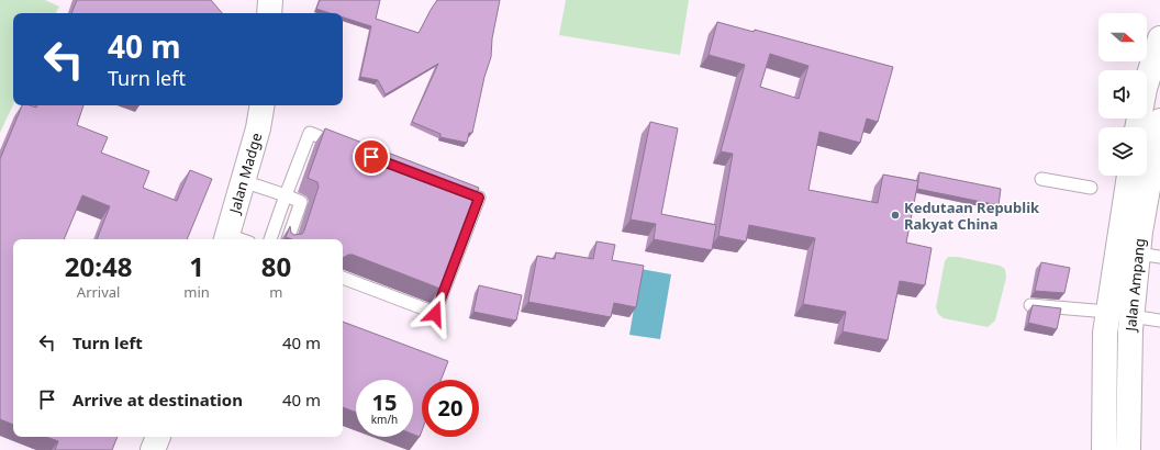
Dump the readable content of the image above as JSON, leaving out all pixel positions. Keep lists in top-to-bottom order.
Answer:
{
  "streets": {
    "main road": ["Jalan Madge", "Jalan Ampang"]
  },
  "places": ["Kedutaan Republik Rakyat China"],
  "north": "right",
  "page": {
    "turn": ["40 m", "Turn left"],
    "eta": [
      "20:48",
      "Arrival",
      "1",
      "min",
      "80",
      "m"
    ],
    "list": [
      {
        "name": "Turn left",
        "value": "40 m"
      },
      {
        "name": "Arrive at destination",
        "value": "40 m"
      }
    ],
    "speed": "15 km/h",
    "limit": "20"
  }
}
